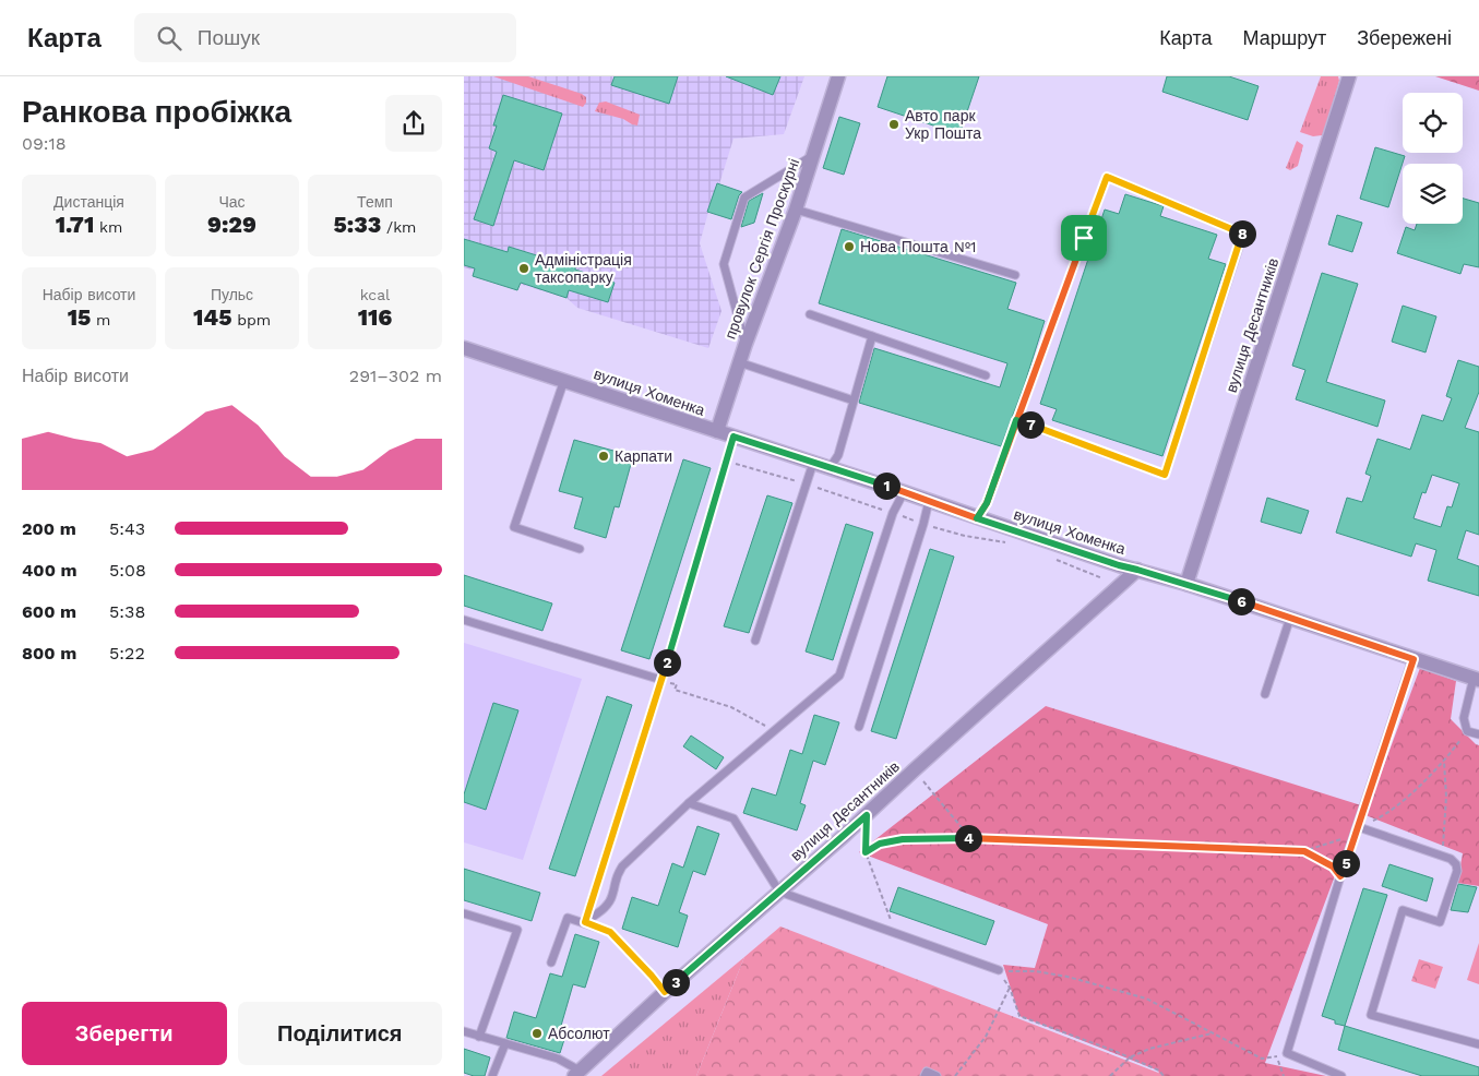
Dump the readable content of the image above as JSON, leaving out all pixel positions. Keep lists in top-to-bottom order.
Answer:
{
  "streets": {
    "street": ["провулок Сергія Проскурні", "вулиця Десантників", "вулиця Хоменка"]
  },
  "crossings": [
    ["провулок Сергія Проскурні", "вулиця Хоменка"],
    ["вулиця Десантників", "вулиця Хоменка"]
  ],
  "places": [
    "Авто парк Укр Пошта",
    "Нова Пошта №1",
    "Адміністрація таксопарку",
    "Карпати",
    "Абсолют"
  ],
  "page": {
    "header": "Карта",
    "search": "Пошук",
    "nav": ["Карта", "Маршрут", "Збережені"],
    "heading": ["Ранкова пробіжка", "09:18"],
    "stats": [
      ["Дистанція", "1.71 km"],
      ["Час", "9:29"],
      ["Темп", "5:33 /km"],
      ["Набір висоти", "15 m"],
      ["Пульс", "145 bpm"],
      ["kcal", "116"]
    ],
    "pins": [
      "8",
      "7",
      "1",
      "6",
      "2",
      "4",
      "5",
      "3"
    ],
    "chart": ["Набір висоти", "291–302 m"],
    "list": [
      {
        "name": "200 m",
        "note": "5:43"
      },
      {
        "name": "400 m",
        "note": "5:08"
      },
      {
        "name": "600 m",
        "note": "5:38"
      },
      {
        "name": "800 m",
        "note": "5:22"
      }
    ],
    "buttons": ["Зберегти", "Поділитися"]
  }
}
